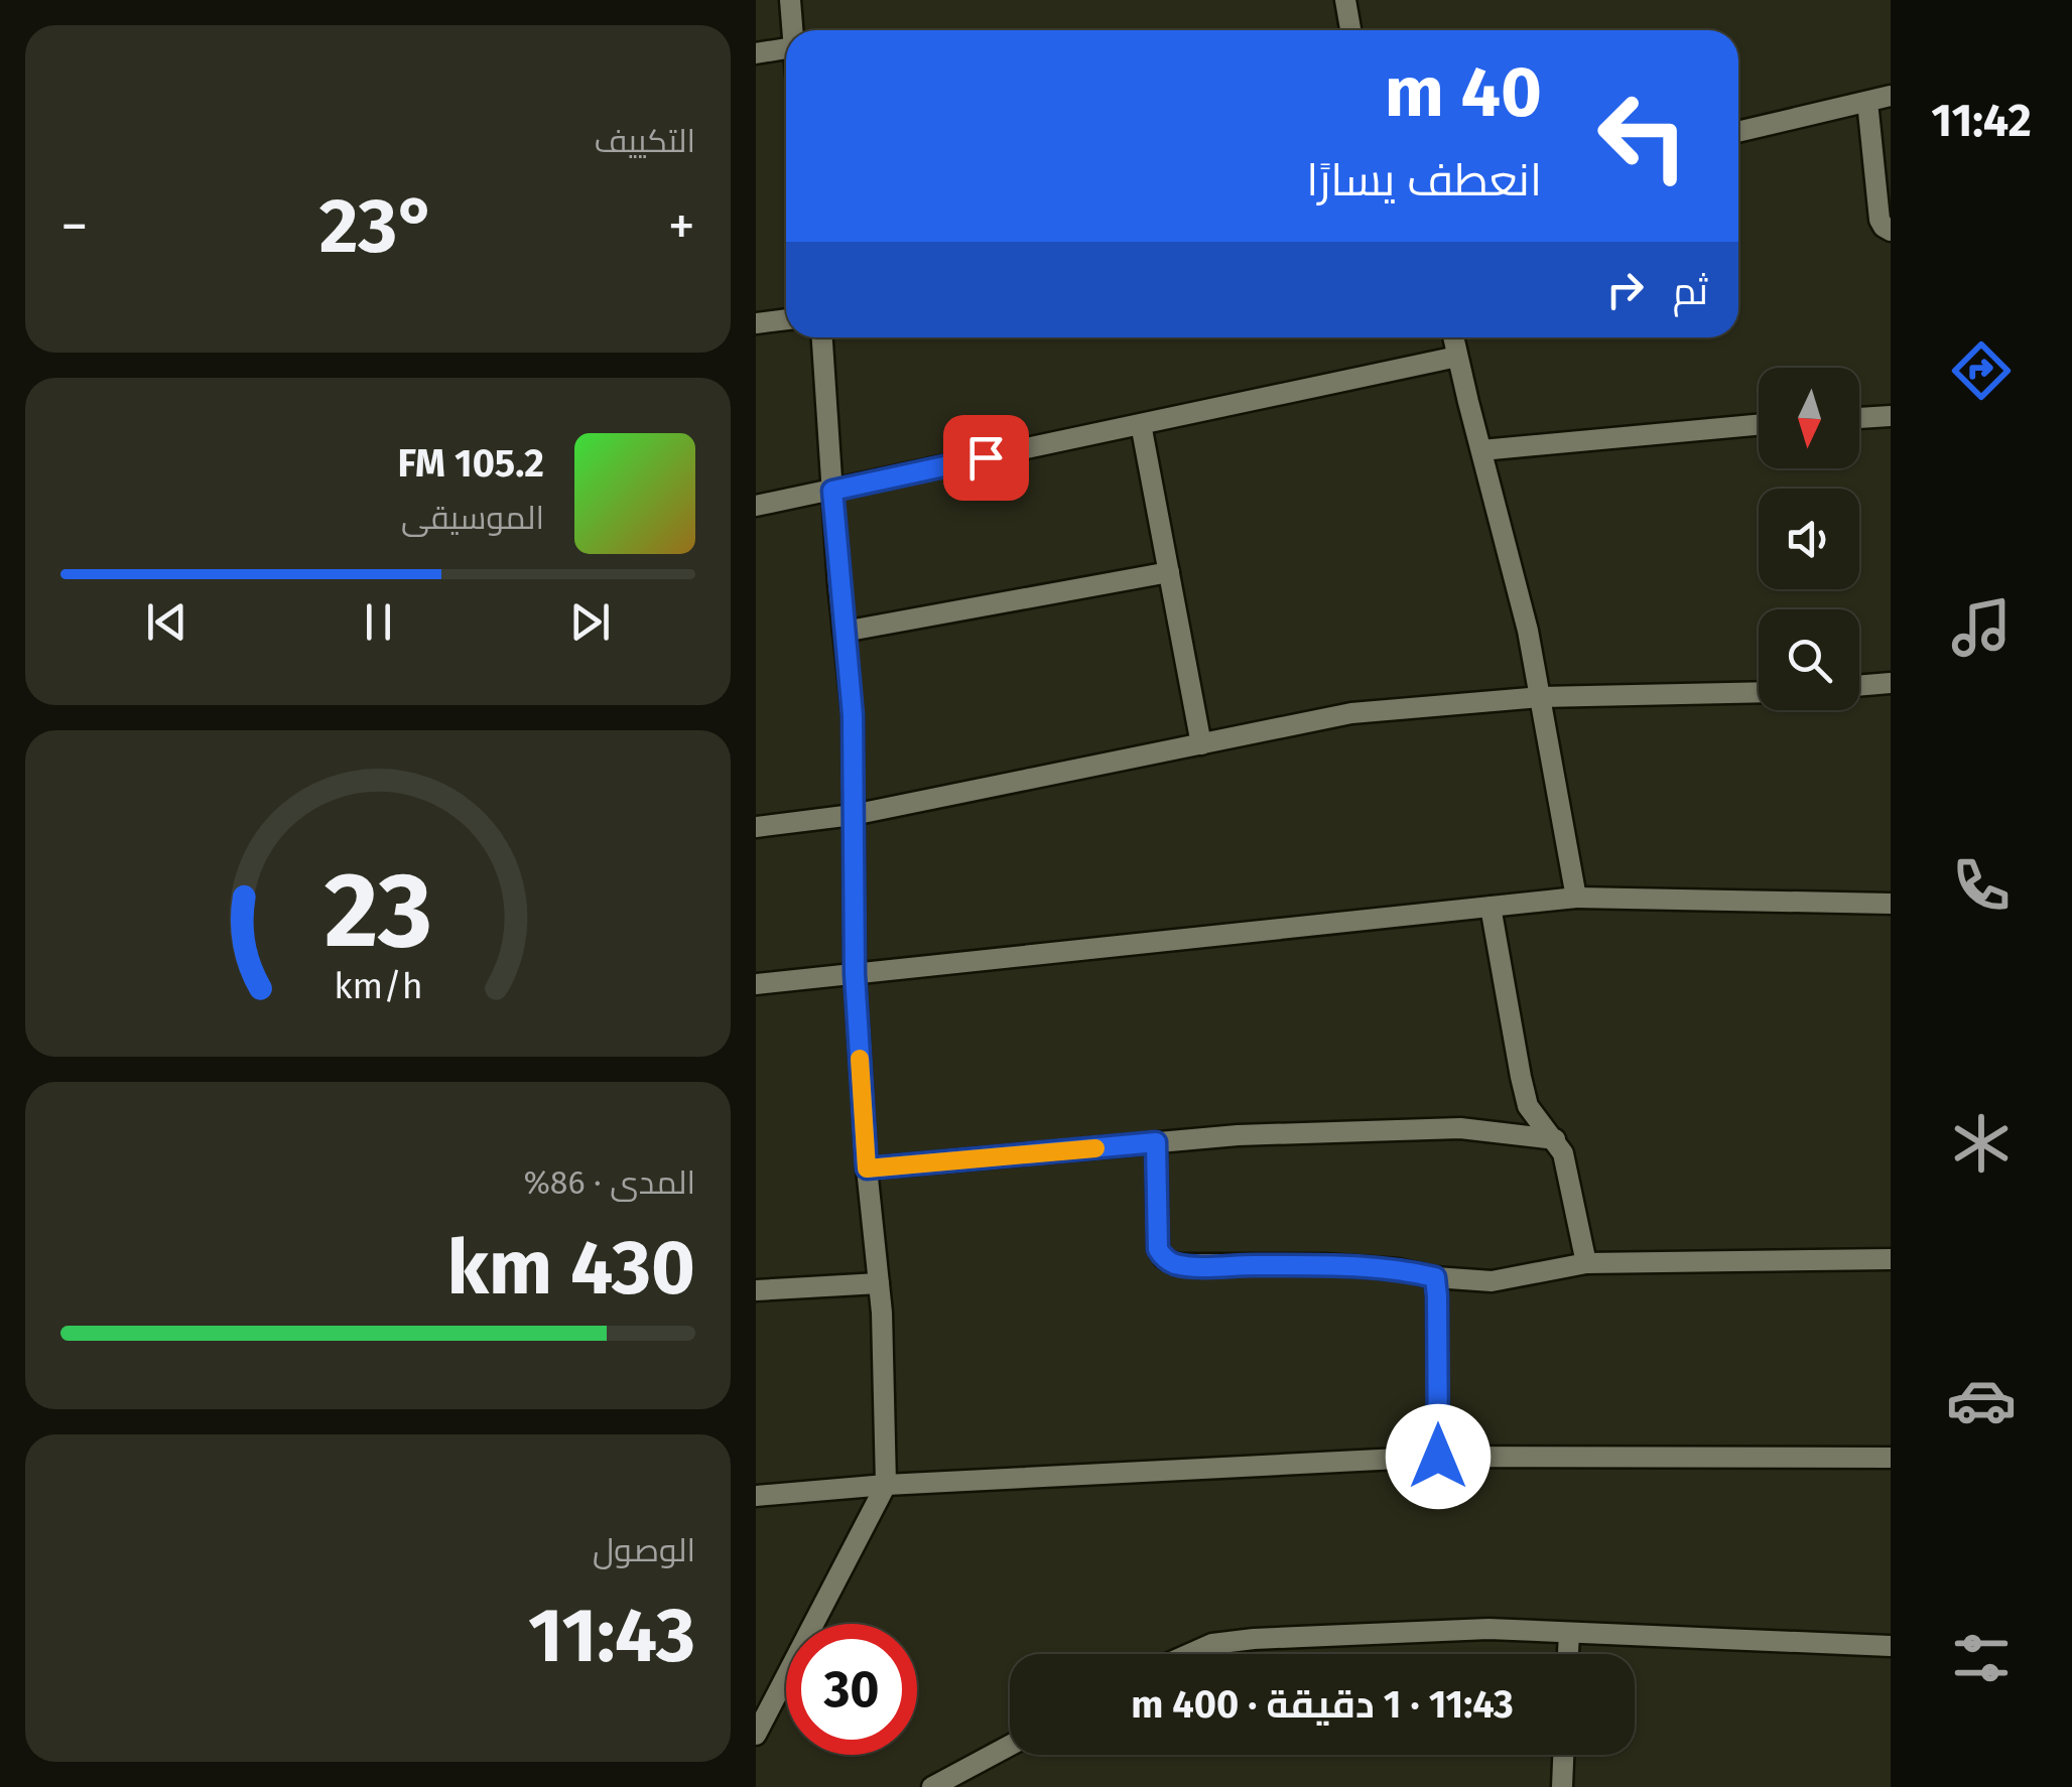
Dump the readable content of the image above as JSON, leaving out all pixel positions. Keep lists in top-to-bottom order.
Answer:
{
  "north": "bottom",
  "page": {
    "tabs": "11:42",
    "tile": [
      "التكييف",
      ["المدى · 86%", "430 km"],
      ["الوصول", "11:43"]
    ],
    "turn": ["40 m", "انعطف يسارًا"],
    "heat": ["−", "23°", "+"],
    "then": "ثم",
    "song": ["105.2 FM", "الموسيقى"],
    "limit": "30",
    "trip": "11:43 · 1 دقيقة · 400 m",
    "gauge": ["23", "km/h"]
  }
}
